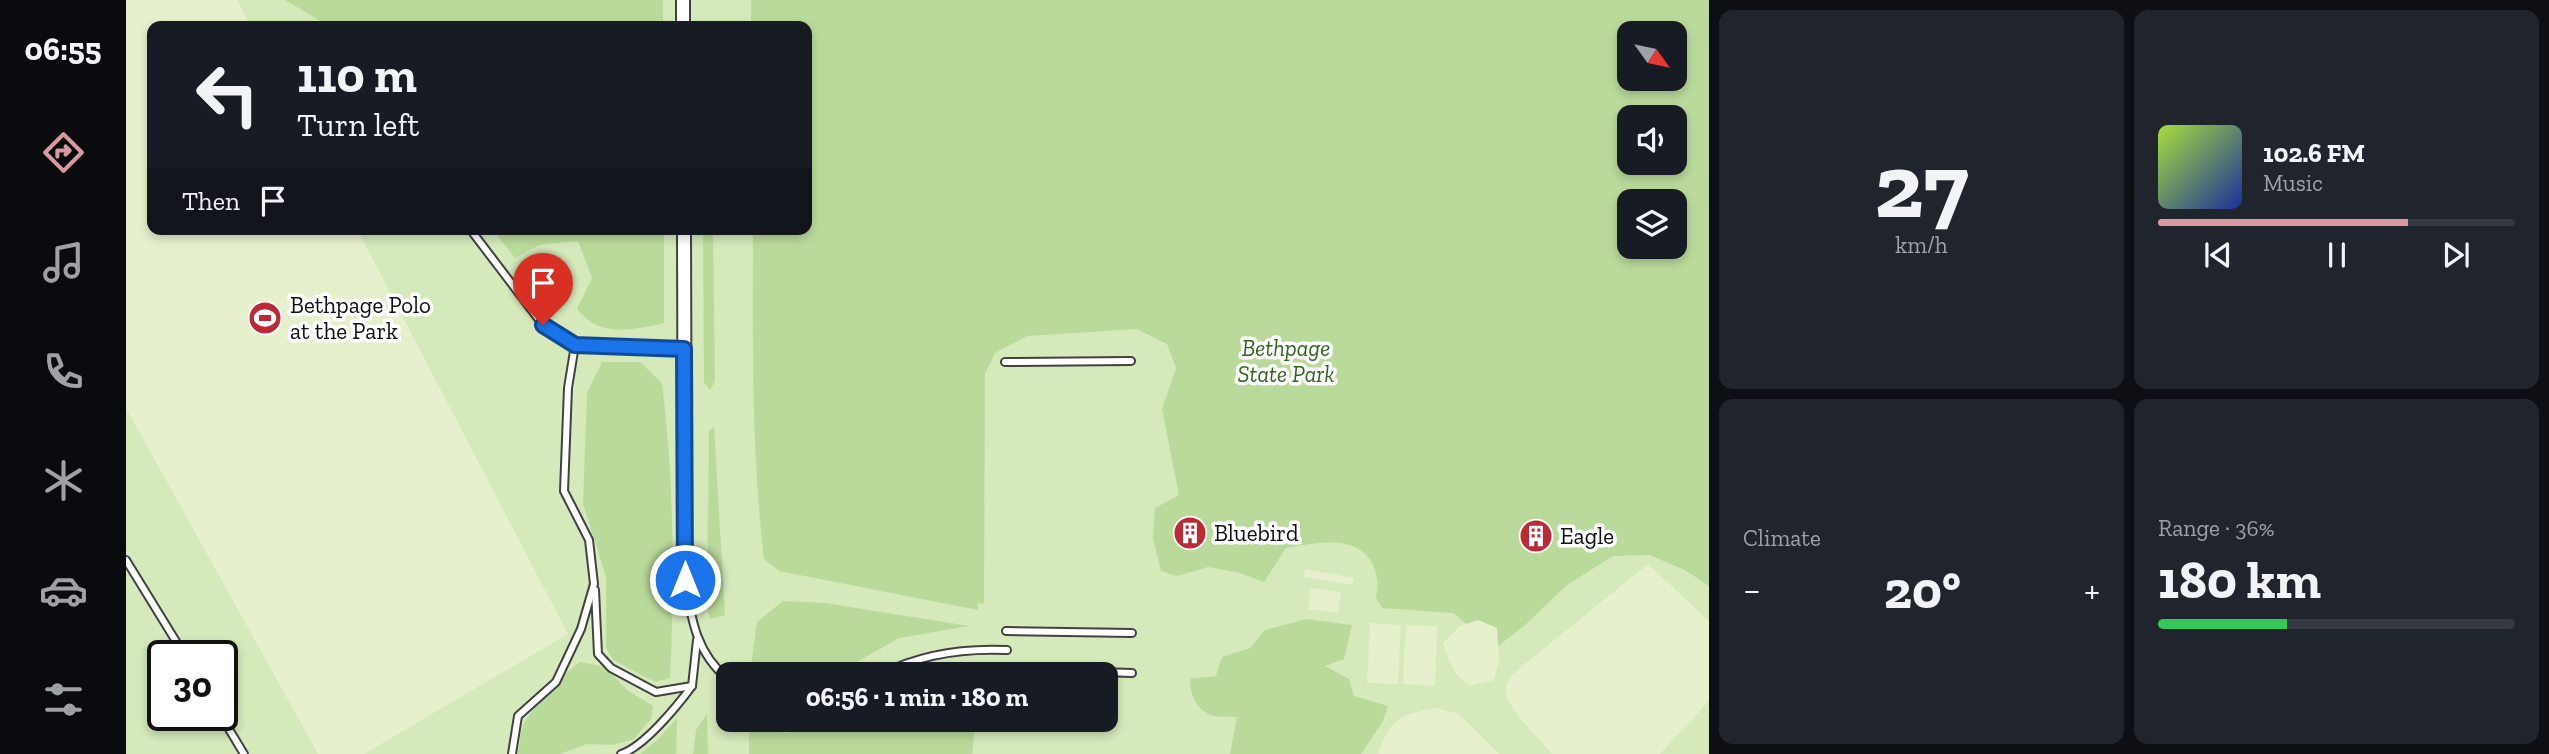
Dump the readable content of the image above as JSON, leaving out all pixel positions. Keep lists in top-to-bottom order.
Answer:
{
  "parks": ["Bethpage State Park"],
  "places": {
    "sports": ["Bethpage Polo at the Park"],
    "building": ["Bluebird", "Eagle"]
  },
  "north": "bottom right",
  "page": {
    "tabs": "06:55",
    "tile": [
      ["27", "km/h"],
      "Climate",
      ["Range · 36%", "180 km"]
    ],
    "turn": ["110 m", "Turn left"],
    "song": ["102.6 FM", "Music"],
    "then": "Then",
    "heat": ["−", "20°", "+"],
    "limit": "30",
    "trip": "06:56 · 1 min · 180 m"
  }
}
